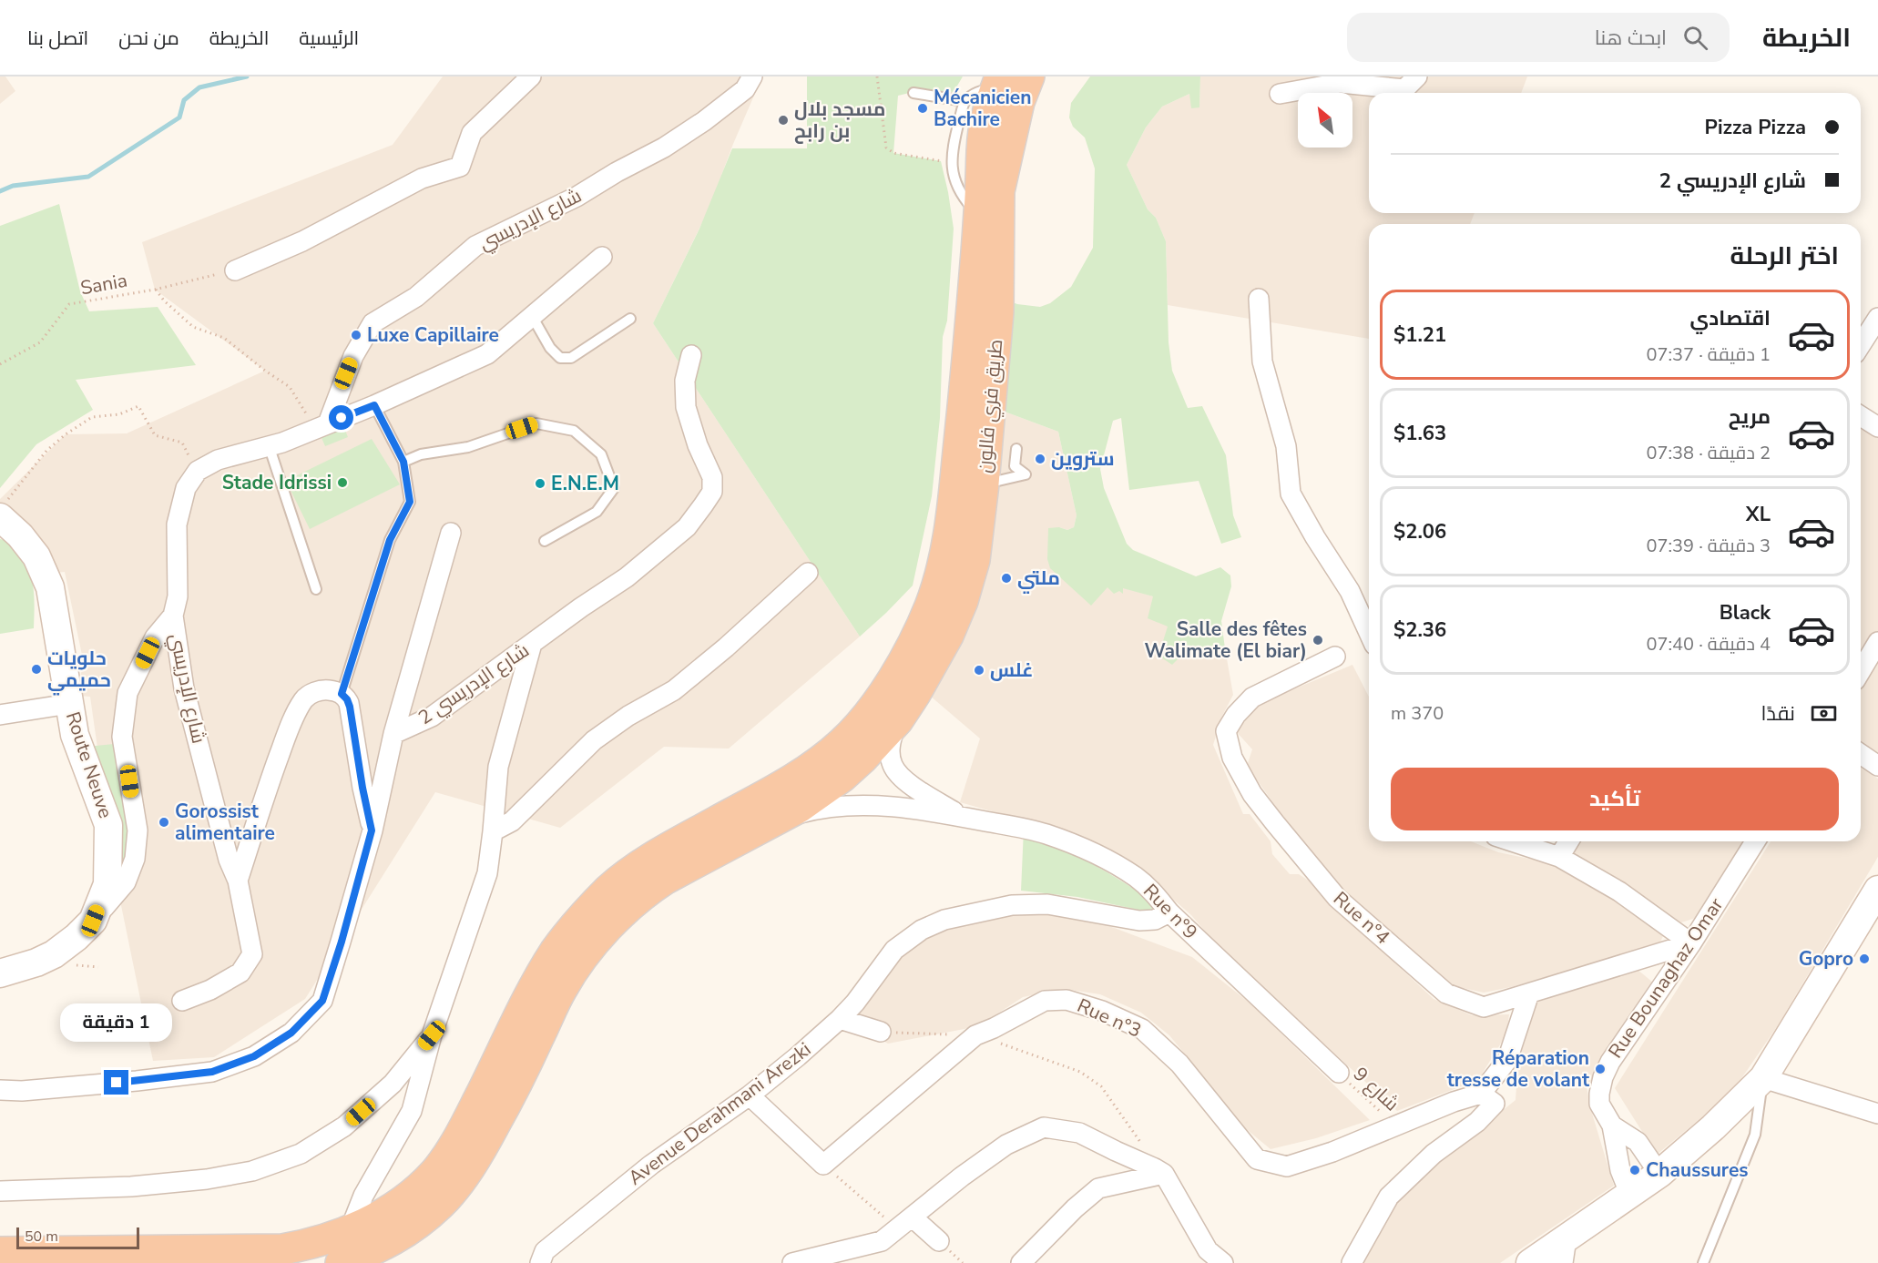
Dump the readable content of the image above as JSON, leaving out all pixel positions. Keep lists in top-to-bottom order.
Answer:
{
  "streets": {
    "highway": ["طريق فري فالون"],
    "main road": ["Route Neuve"],
    "street": [
      "شارع الإدريسي",
      "شارع الإدريسي 2",
      "Rue n°9",
      "Rue n°4",
      "Rue Bounaghaz Omar",
      "Rue n°3",
      "Avenue Derahmani Arezki"
    ],
    "path": ["Sania", "شارع 9"]
  },
  "crossings": [
    ["طريق فري فالون", "Rue n°9"],
    ["Rue n°9", "شارع 9"],
    ["Rue n°9", "Avenue Derahmani Arezki"],
    ["Rue n°4", "Rue Bounaghaz Omar"],
    ["Rue n°3", "شارع 9"]
  ],
  "places": [
    "Mécanicien Bachire",
    "مسجد بلال بن رابح",
    "Luxe Capillaire",
    "ستروين",
    "Stade Idrissi",
    "E.N.E.M",
    "ملتي",
    "Salle des fêtes Walimate (El biar)",
    "حلويات حميمي",
    "غلس",
    "Gorossist alimentaire",
    "Gopro",
    "Réparation tresse de volant",
    "Chaussures"
  ],
  "scale_bar": "50 m",
  "north": "top left",
  "page": {
    "header": "الخريطة",
    "search": "ابحث هنا",
    "nav": [
      "الرئيسية",
      "الخريطة",
      "من نحن",
      "اتصل بنا"
    ],
    "banner": ["Pizza Pizza", "شارع الإدريسي 2"],
    "heading": "اختر الرحلة",
    "list": [
      {
        "name": "اقتصادي",
        "note": "1 دقيقة · 07:37",
        "value": "$1.21"
      },
      {
        "name": "مريح",
        "note": "2 دقيقة · 07:38",
        "value": "$1.63"
      },
      {
        "name": "XL",
        "note": "3 دقيقة · 07:39",
        "value": "$2.06"
      },
      {
        "name": "Black",
        "note": "4 دقيقة · 07:40",
        "value": "$2.36"
      }
    ],
    "pay": ["نقدًا", "370 m"],
    "buttons": "تأكيد",
    "bubble": "1 دقيقة",
    "scale": "50 m"
  }
}
